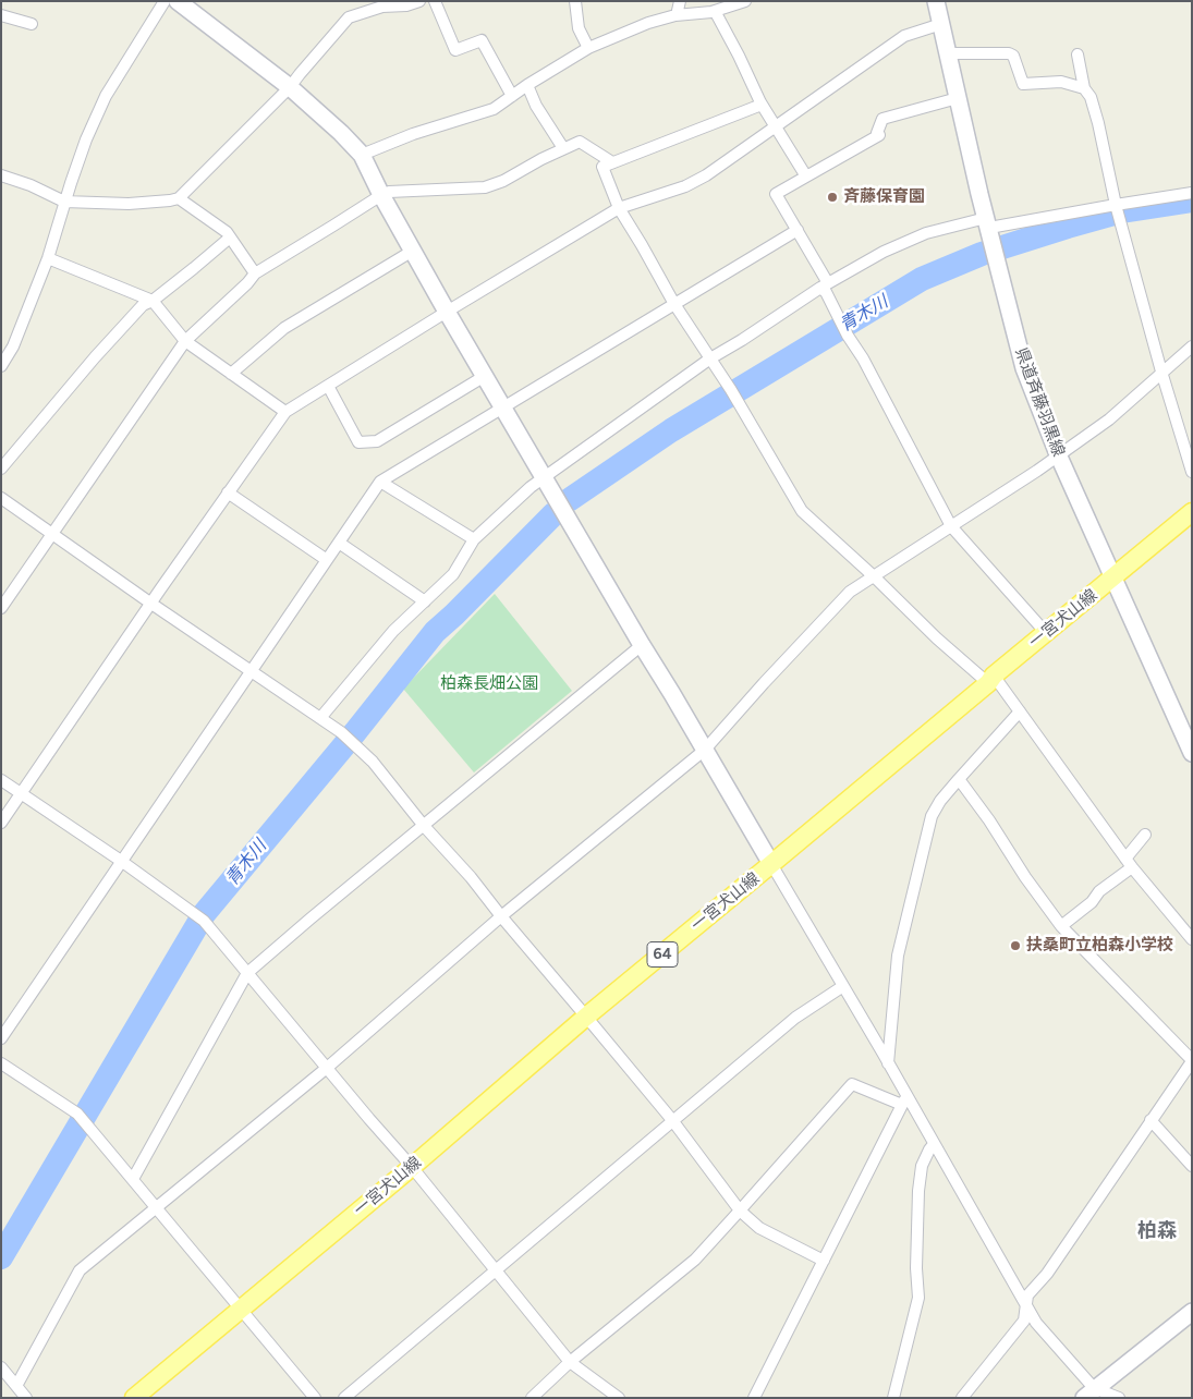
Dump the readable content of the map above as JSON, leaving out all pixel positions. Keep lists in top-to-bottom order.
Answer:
{
  "streets": {
    "main road": ["一宮犬山線", "64"],
    "street": ["県道斉藤羽黒線"]
  },
  "crossings": [
    ["県道斉藤羽黒線", "一宮犬山線"]
  ],
  "districts": ["柏森"],
  "water": ["青木川"],
  "parks": ["柏森長畑公園"],
  "places": ["斉藤保育園", "扶桑町立柏森小学校"]
}
